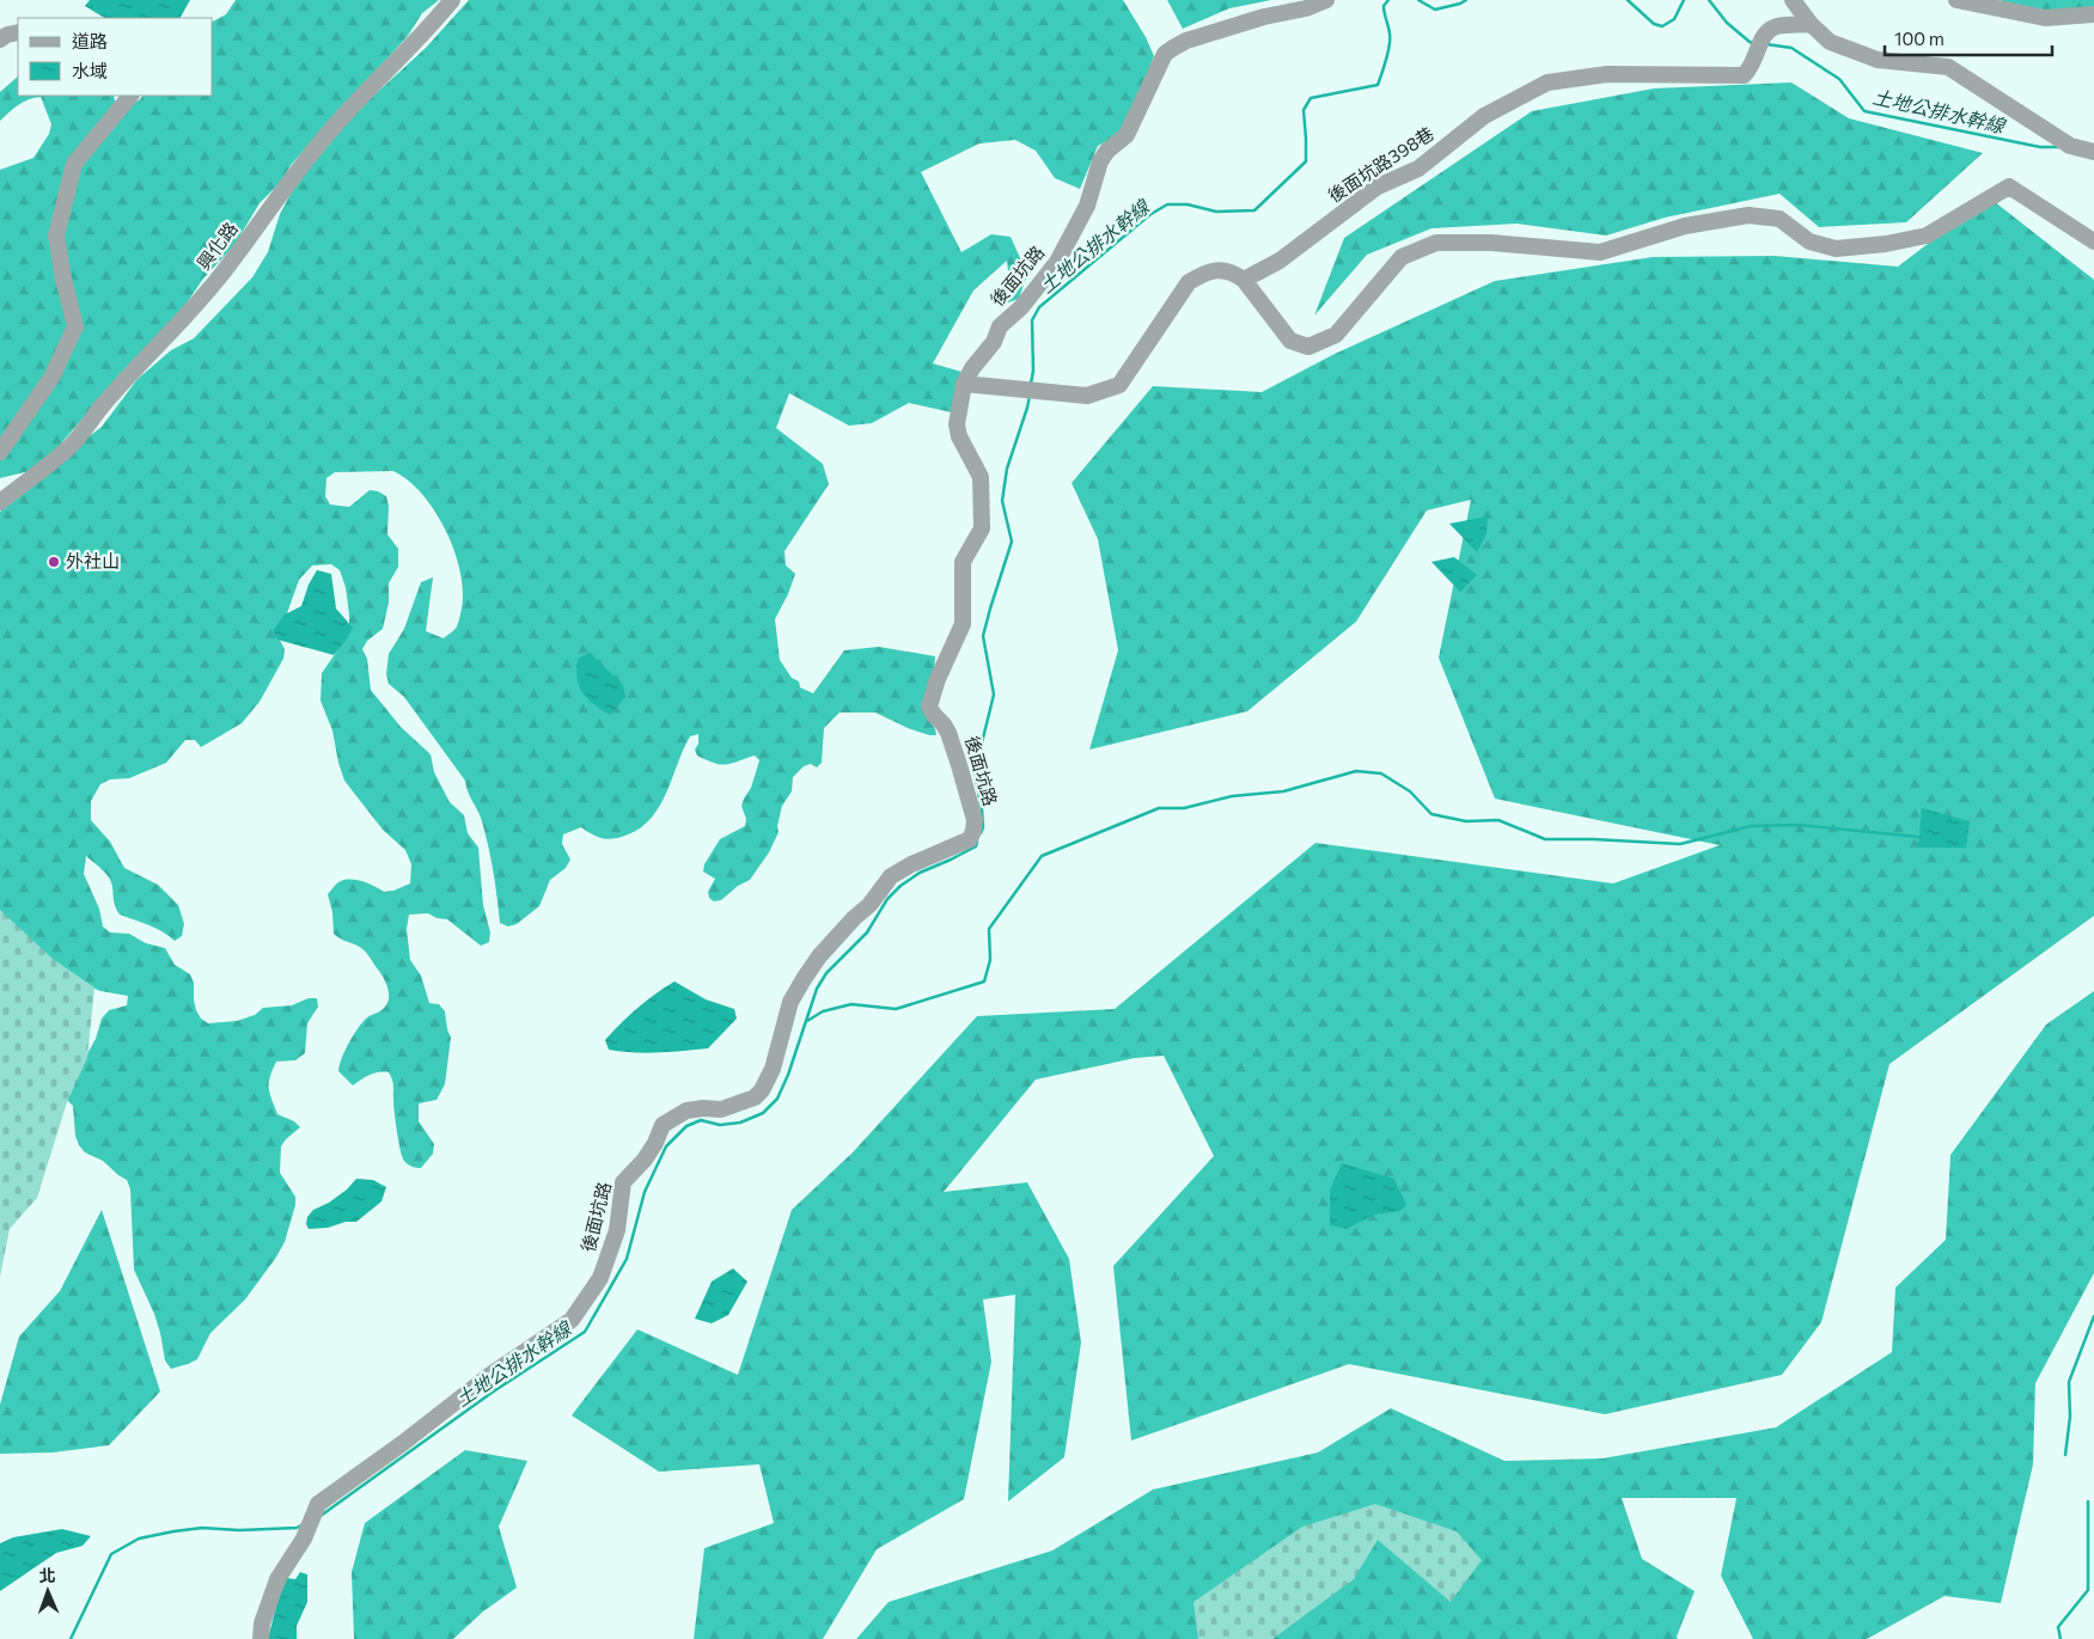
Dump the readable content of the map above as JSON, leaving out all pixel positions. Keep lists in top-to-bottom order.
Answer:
{
  "streets": {
    "street": ["後面坑路398巷", "興化路", "後面坑路"]
  },
  "water": ["土地公排水幹線"],
  "places": ["外社山"],
  "legend": ["道路", "水域"],
  "scale_bar": "100 m",
  "north": "top"
}
